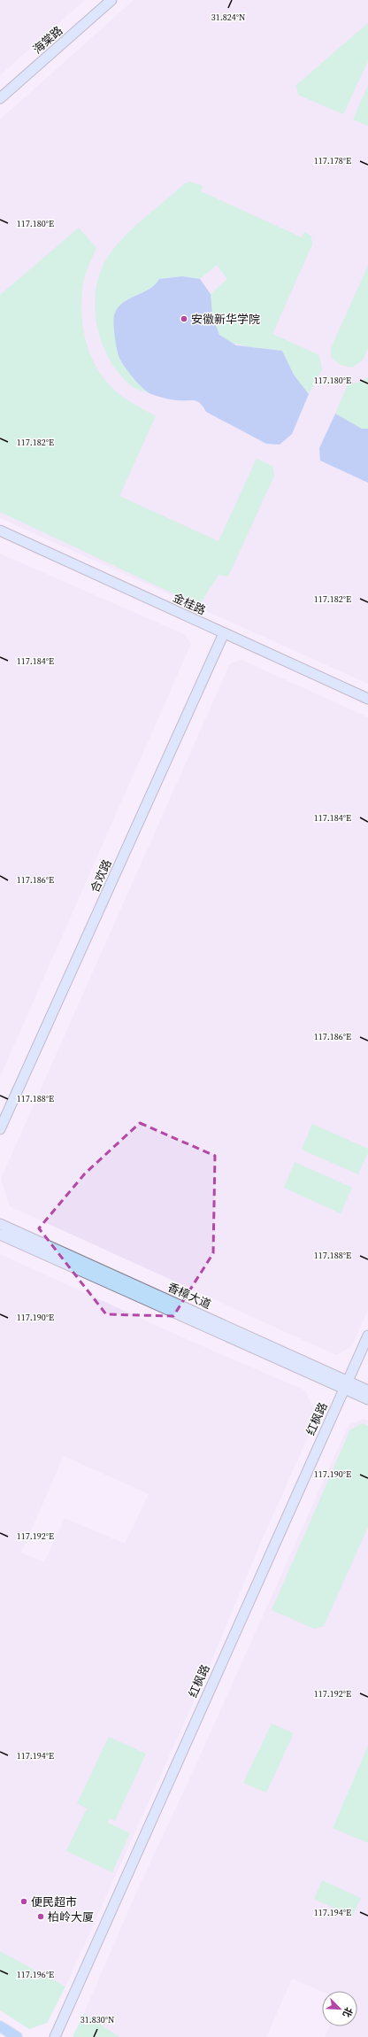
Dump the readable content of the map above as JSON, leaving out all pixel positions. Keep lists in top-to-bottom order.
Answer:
{
  "streets": {
    "street": [
      "海棠路",
      "金桂路",
      "合欢路",
      "香樟大道",
      "红枫路"
    ]
  },
  "crossings": [
    ["金桂路", "合欢路"],
    ["香樟大道", "红枫路"]
  ],
  "places": ["安徽新华学院", "便民超市", "柏岭大厦"],
  "north": "bottom right",
  "coordinates": [
    "31.824°N",
    "117.178°E",
    "117.180°E",
    "117.182°E",
    "117.184°E",
    "117.186°E",
    "117.188°E",
    "117.190°E",
    "117.192°E",
    "117.194°E",
    "117.196°E",
    "31.830°N"
  ]
}
